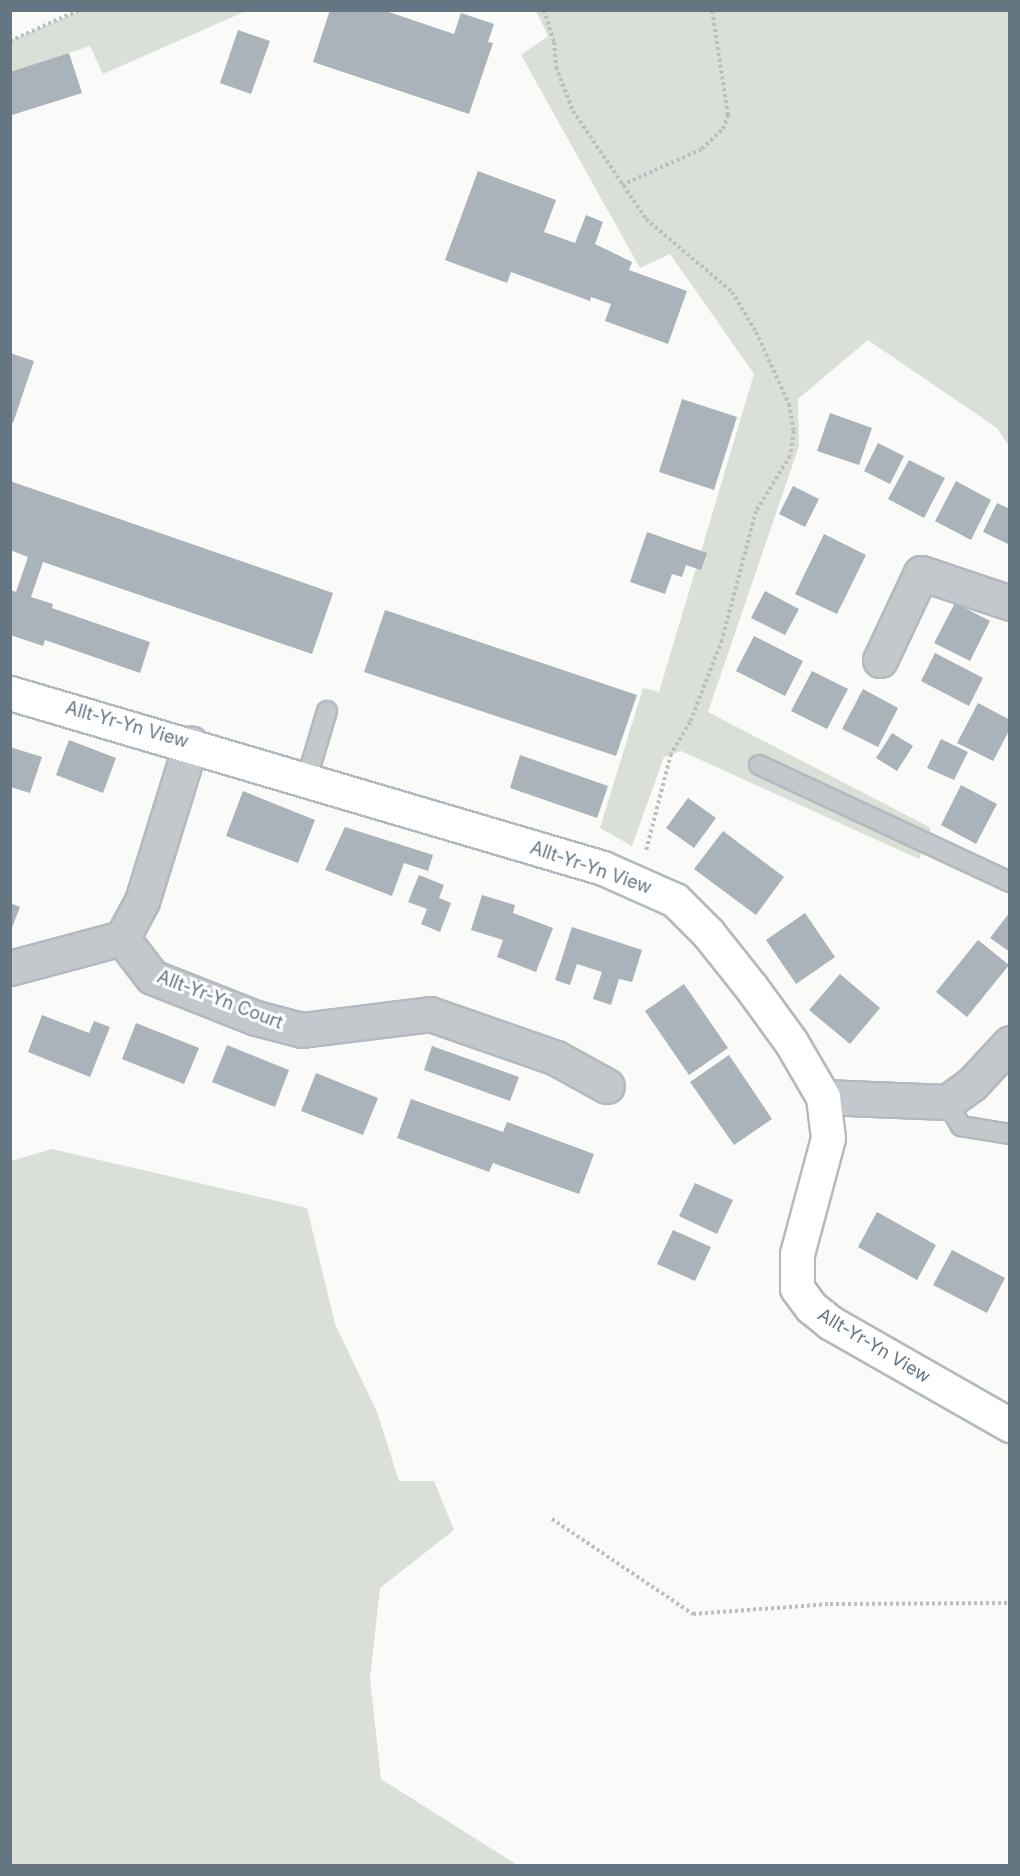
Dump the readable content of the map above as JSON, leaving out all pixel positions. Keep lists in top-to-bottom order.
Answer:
{
  "streets": {
    "street": ["Allt-Yr-Yn View", "Allt-Yr-Yn Court"]
  }
}
